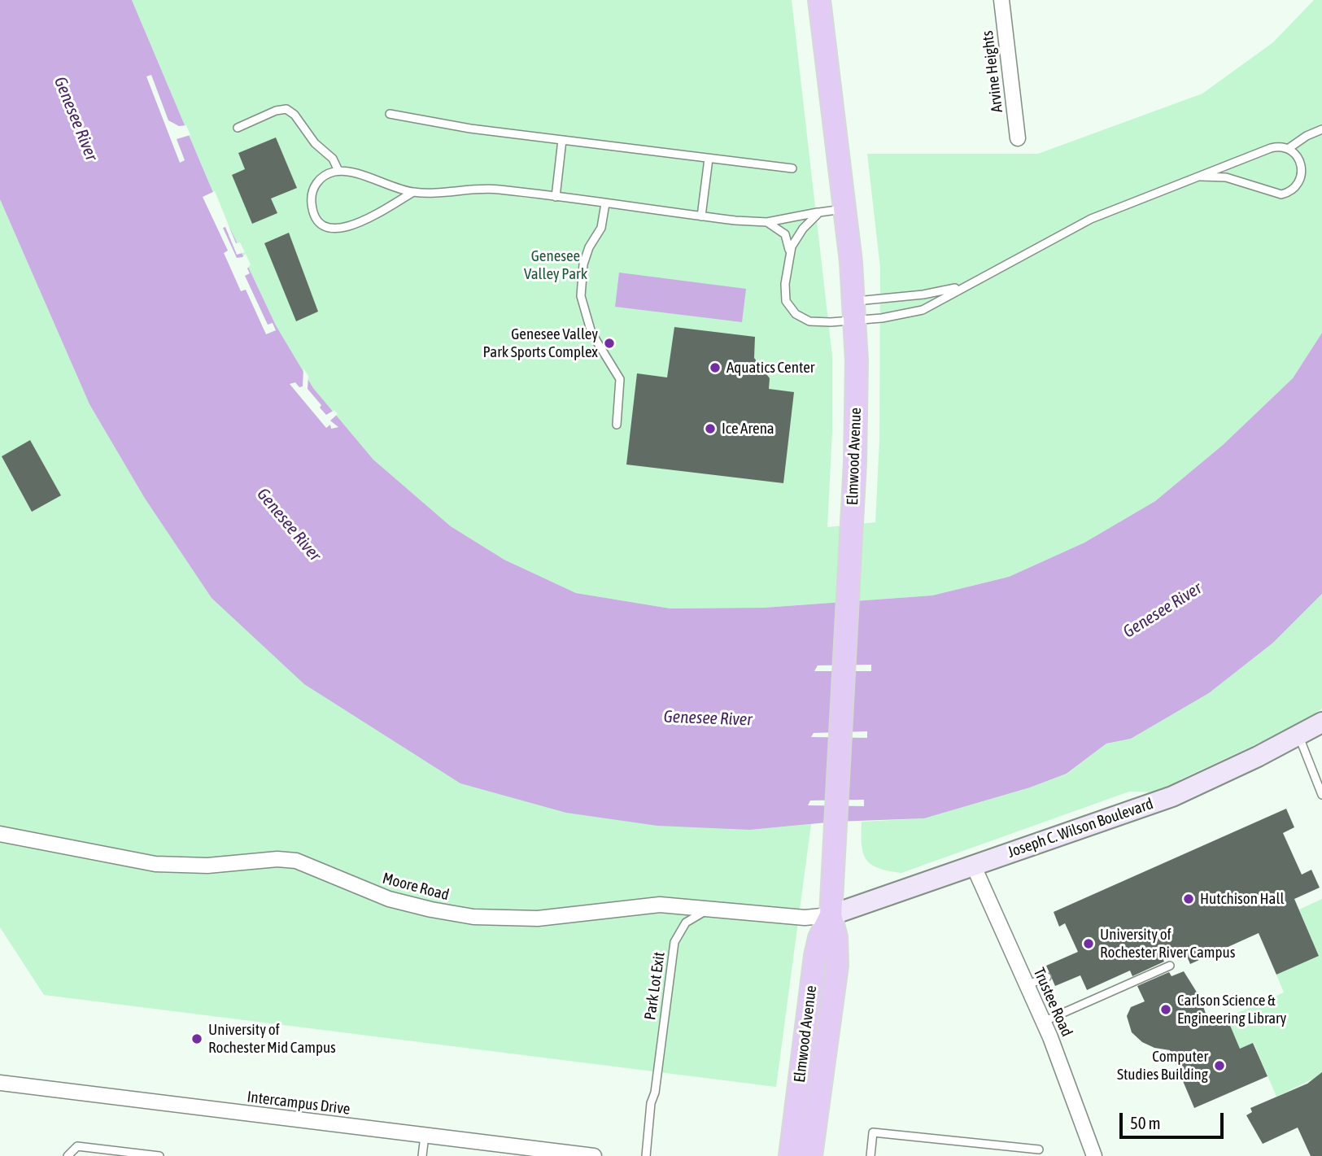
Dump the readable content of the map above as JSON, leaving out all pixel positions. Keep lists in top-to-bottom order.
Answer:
{
  "streets": {
    "main road": ["Elmwood Avenue"],
    "street": [
      "Arvine Heights",
      "Joseph C. Wilson Boulevard",
      "Moore Road",
      "Trustee Road",
      "Intercampus Drive"
    ],
    "lane": ["Park Lot Exit"]
  },
  "crossings": [
    ["Elmwood Avenue", "Joseph C. Wilson Boulevard"],
    ["Elmwood Avenue", "Moore Road"],
    ["Joseph C. Wilson Boulevard", "Moore Road"],
    ["Joseph C. Wilson Boulevard", "Trustee Road"],
    ["Moore Road", "Park Lot Exit"]
  ],
  "water": ["Genesee River"],
  "parks": ["Genesee Valley Park"],
  "places": [
    "Genesee Valley Park Sports Complex",
    "Aquatics Center",
    "Ice Arena",
    "Hutchison Hall",
    "University of Rochester River Campus",
    "Carlson Science & Engineering Library",
    "University of Rochester Mid Campus",
    "Computer Studies Building"
  ],
  "scale_bar": "50 m"
}
